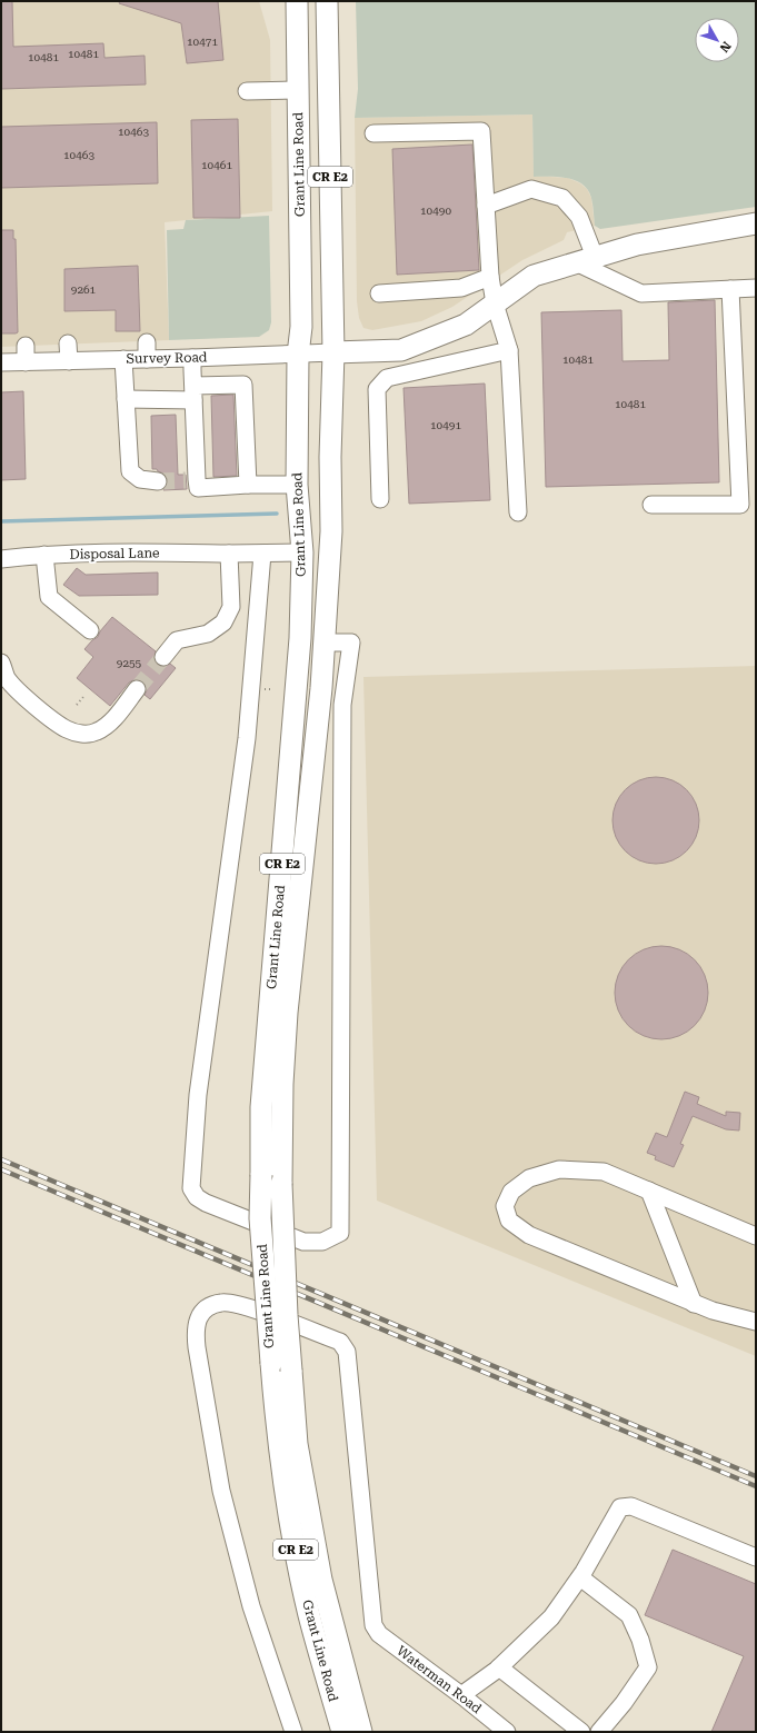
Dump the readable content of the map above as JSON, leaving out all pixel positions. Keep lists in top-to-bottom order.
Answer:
{
  "streets": {
    "main road": ["Grant Line Road", "CR E2"],
    "street": ["Survey Road", "Disposal Lane", "Waterman Road"]
  },
  "crossings": [
    ["Grant Line Road", "Survey Road"],
    ["Grant Line Road", "Disposal Lane"]
  ],
  "house_numbers": [
    "10471",
    "10481",
    "10481",
    "10463",
    "10463",
    "10461",
    "10490",
    "9261",
    "10481",
    "10481",
    "10491",
    "9255"
  ],
  "north": "bottom right"
}
